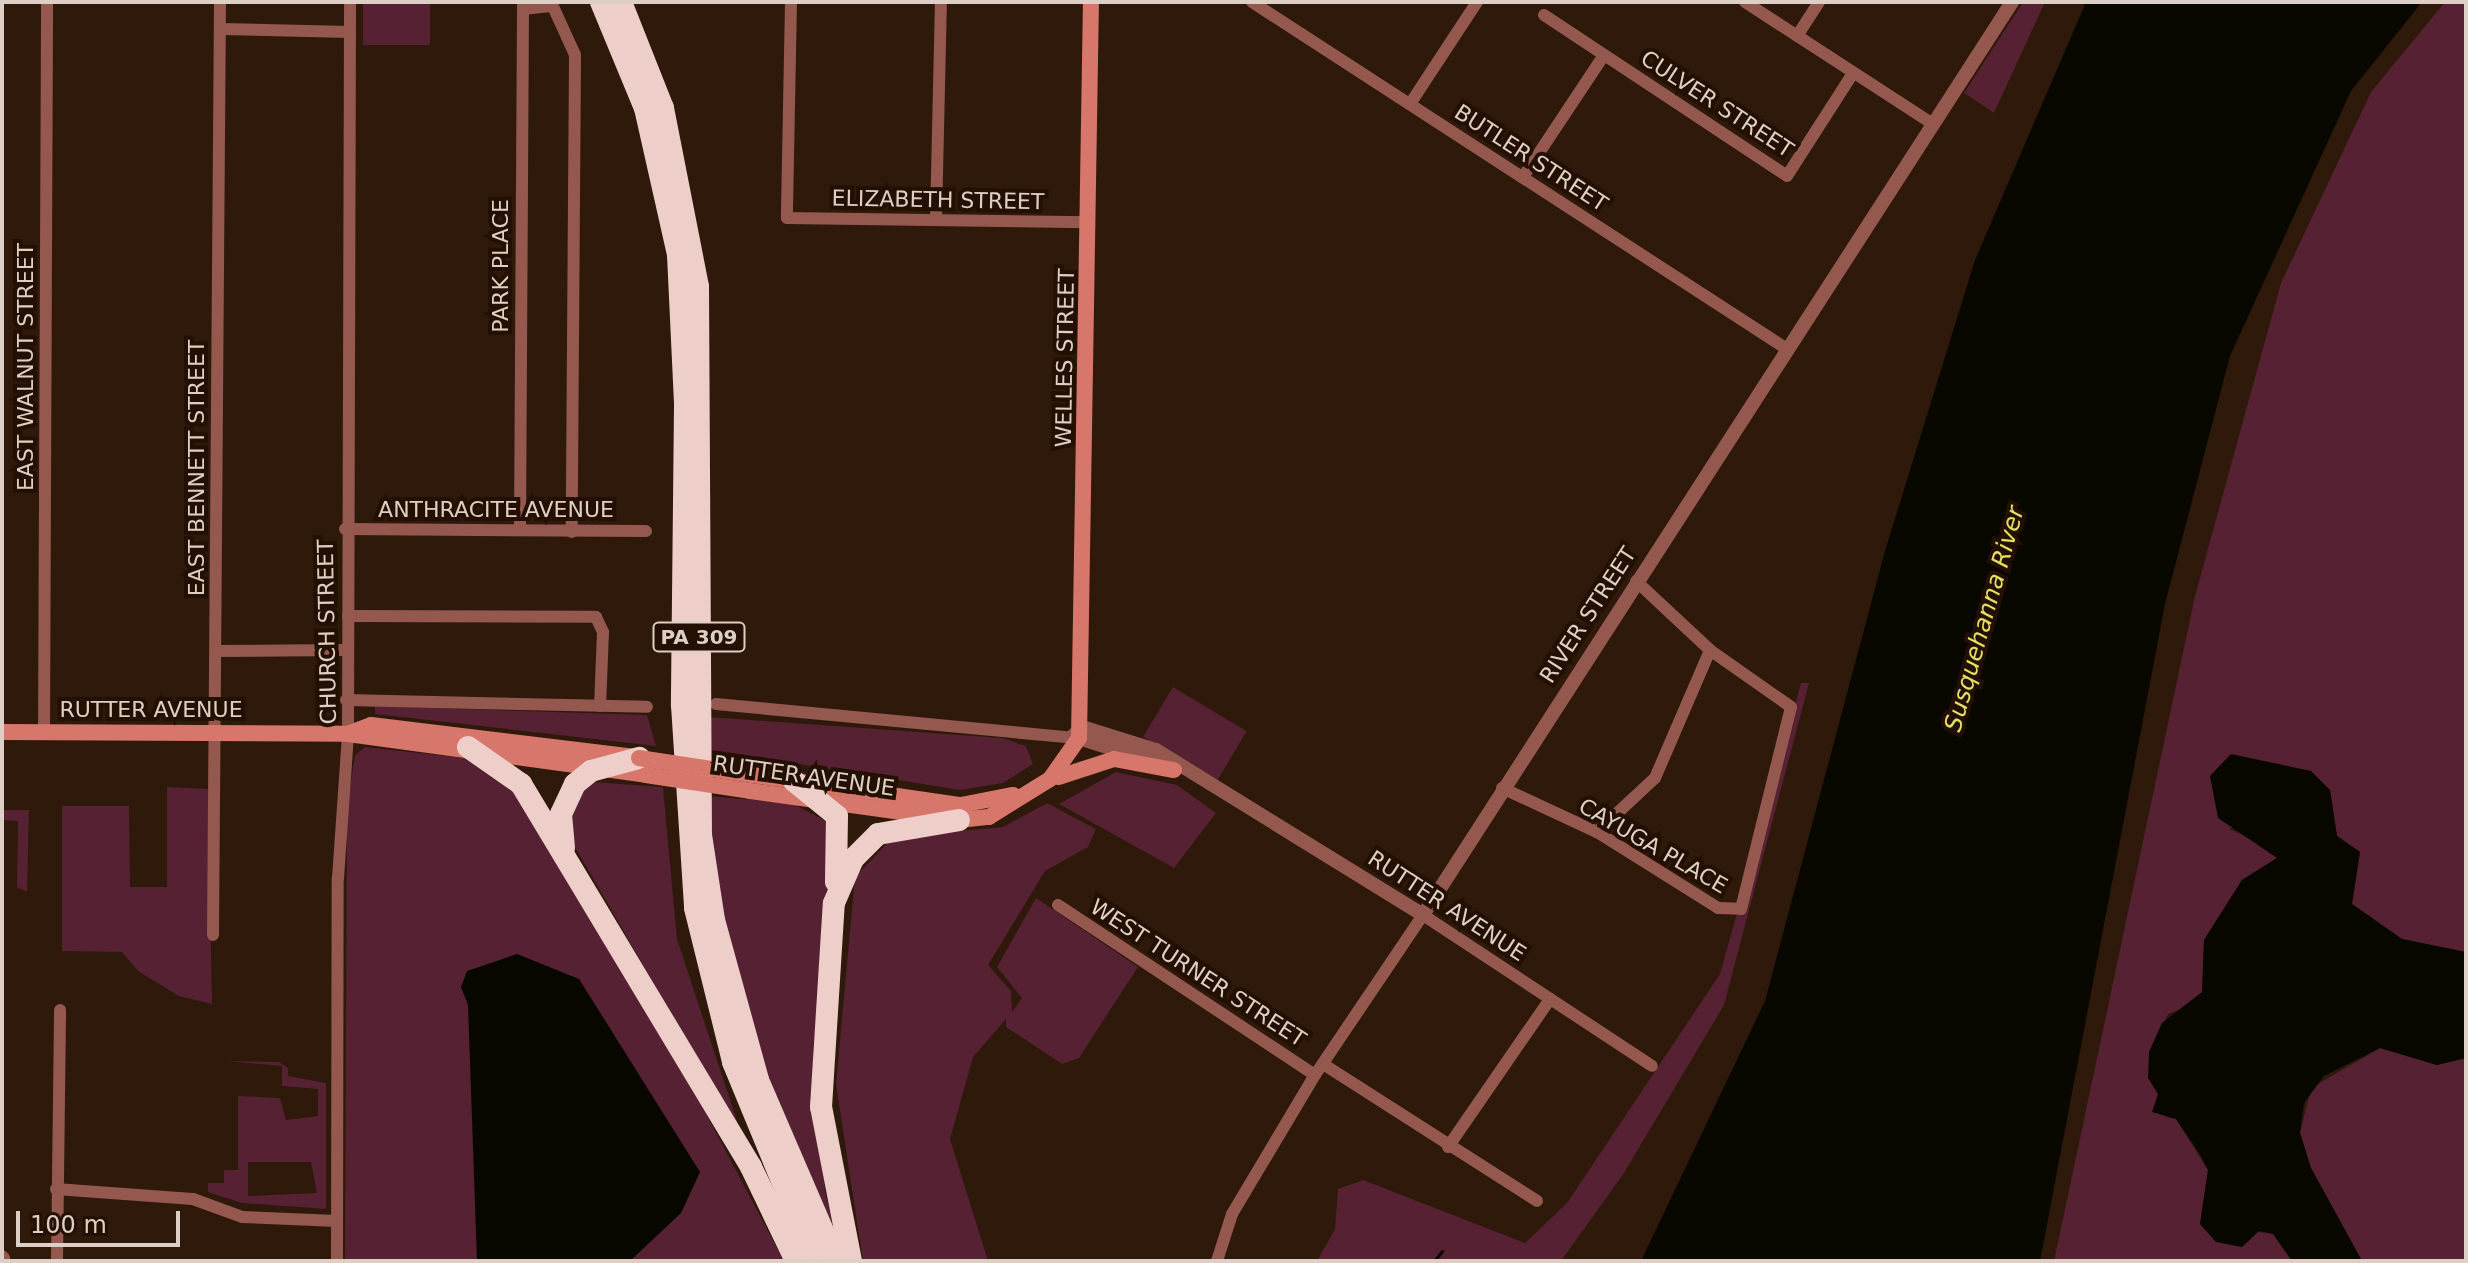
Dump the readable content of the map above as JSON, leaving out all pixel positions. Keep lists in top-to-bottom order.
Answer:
{
  "streets": {
    "highway": ["PA 309"],
    "main road": ["WELLES STREET", "RUTTER AVENUE"],
    "street": [
      "CULVER STREET",
      "BUTLER STREET",
      "ELIZABETH STREET",
      "PARK PLACE",
      "EAST WALNUT STREET",
      "EAST BENNETT STREET",
      "ANTHRACITE AVENUE",
      "RIVER STREET",
      "CHURCH STREET",
      "CAYUGA PLACE",
      "WEST TURNER STREET"
    ]
  },
  "crossings": [
    ["BUTLER STREET", "RIVER STREET"],
    ["ELIZABETH STREET", "WELLES STREET"],
    ["PARK PLACE", "ANTHRACITE AVENUE"],
    ["WELLES STREET", "RUTTER AVENUE"],
    ["EAST WALNUT STREET", "RUTTER AVENUE"],
    ["EAST BENNETT STREET", "RUTTER AVENUE"],
    ["ANTHRACITE AVENUE", "CHURCH STREET"],
    ["RIVER STREET", "RUTTER AVENUE"],
    ["RIVER STREET", "CAYUGA PLACE"],
    ["RIVER STREET", "WEST TURNER STREET"],
    ["CHURCH STREET", "RUTTER AVENUE"]
  ],
  "water": ["Susquehanna River"],
  "scale_bar": "100 m"
}
